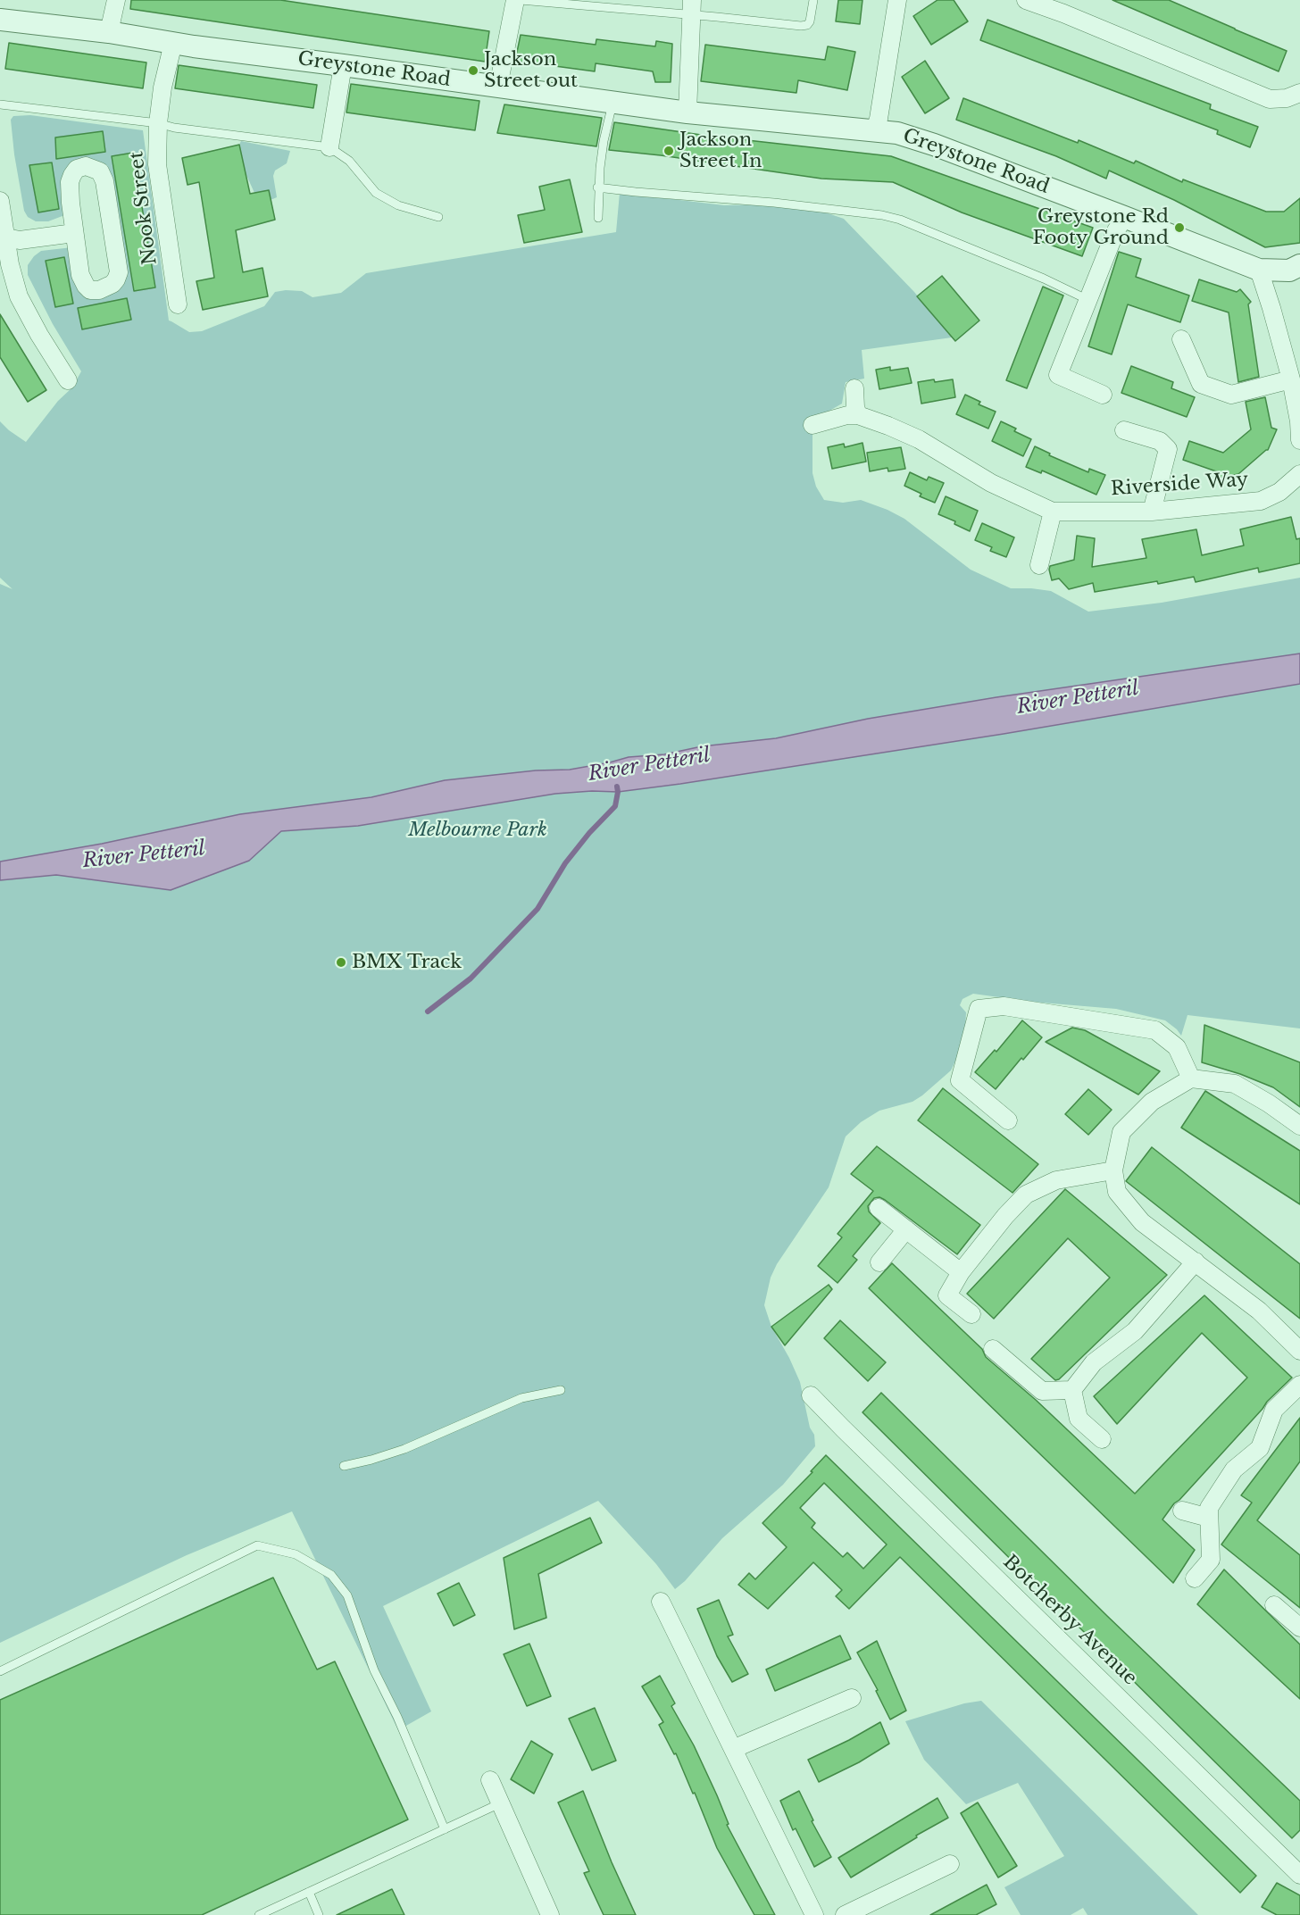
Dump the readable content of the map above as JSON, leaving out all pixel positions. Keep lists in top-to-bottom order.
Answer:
{
  "streets": {
    "street": [
      "Greystone Road",
      "Nook Street",
      "Riverside Way",
      "Botcherby Avenue"
    ]
  },
  "crossings": [
    ["Greystone Road", "Nook Street"]
  ],
  "water": ["River Petteril"],
  "parks": ["Melbourne Park"],
  "places": [
    "Jackson Street out",
    "Jackson Street In",
    "Greystone Rd Footy Ground",
    "BMX Track"
  ]
}
